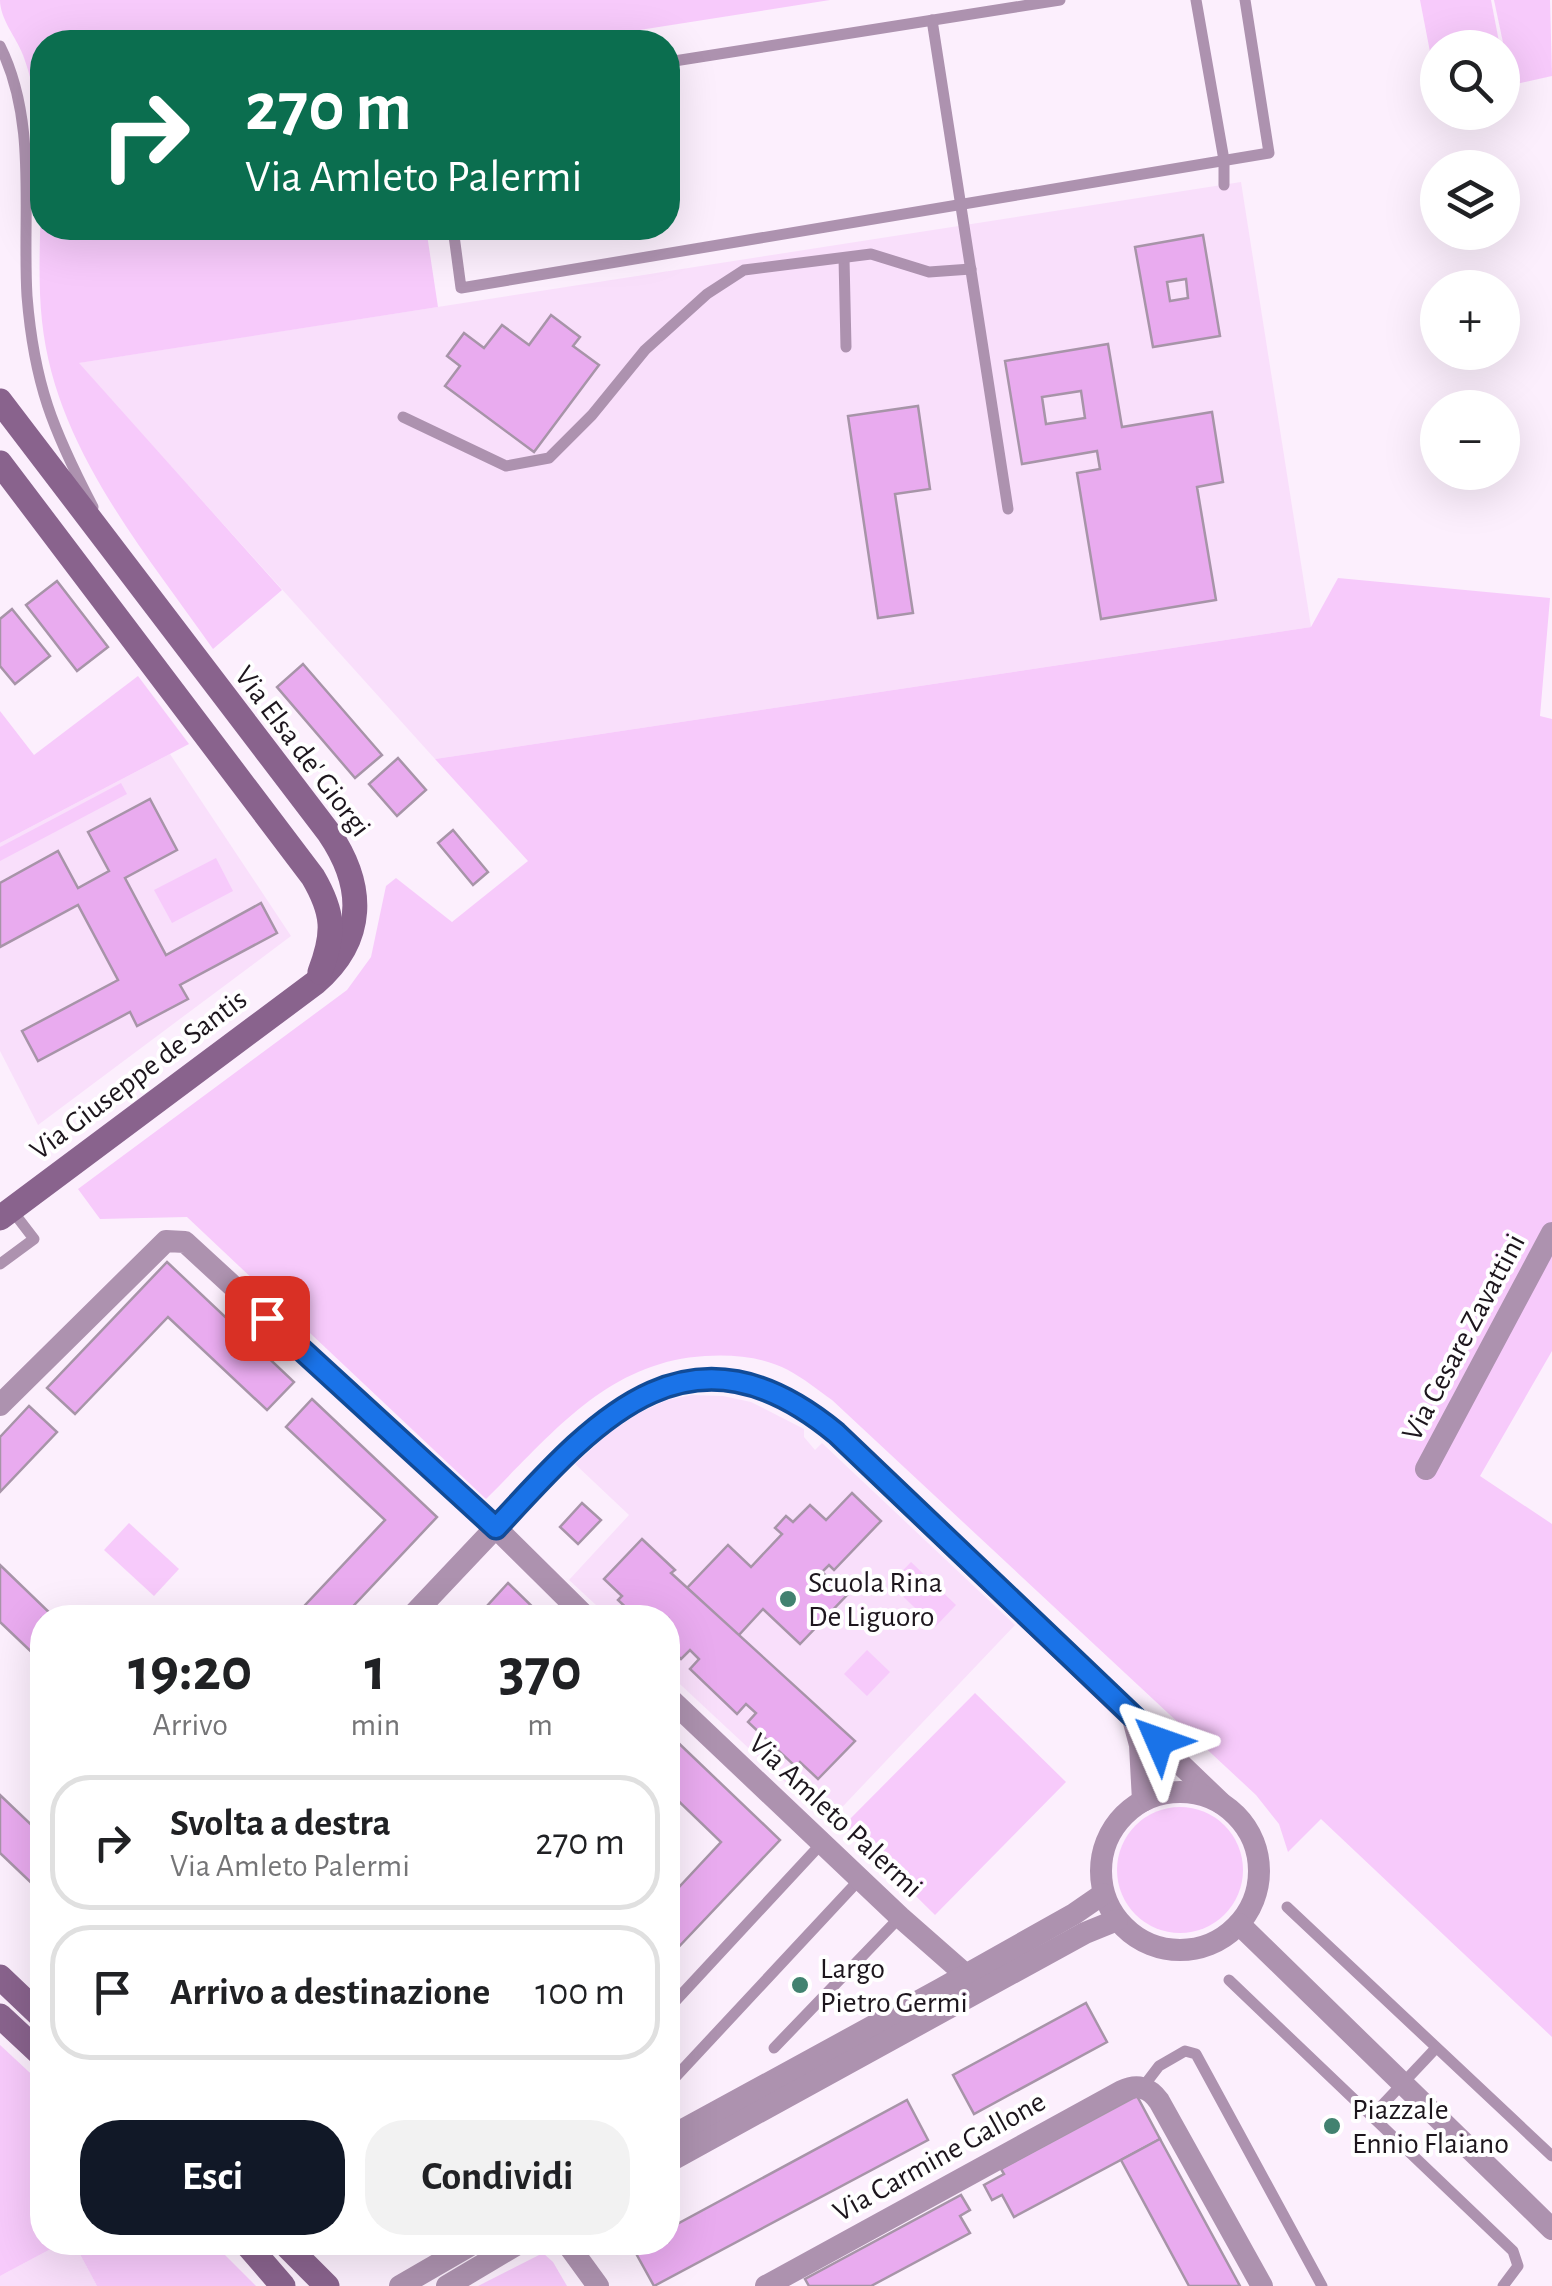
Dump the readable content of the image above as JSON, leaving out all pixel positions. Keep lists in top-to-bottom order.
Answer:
{
  "streets": {
    "main road": ["Via Elsa de' Giorgi", "Via Giuseppe de Santis"],
    "street": ["Via Cesare Zavattini", "Via Amleto Palermi", "Via Carmine Gallone"]
  },
  "crossings": [
    ["Via Elsa de' Giorgi", "Via Giuseppe de Santis"]
  ],
  "places": ["Scuola Rina De Liguoro", "Largo Pietro Germi", "Piazzale Ennio Flaiano"],
  "page": {
    "map_buttons": ["+", "−"],
    "turn": ["270 m", "Via Amleto Palermi"],
    "eta": [
      "19:20",
      "Arrivo",
      "1",
      "min",
      "370",
      "m"
    ],
    "list": [
      {
        "name": "Svolta a destra",
        "note": "Via Amleto Palermi",
        "value": "270 m"
      },
      {
        "name": "Arrivo a destinazione",
        "value": "100 m"
      }
    ],
    "buttons": ["Esci", "Condividi"]
  }
}
